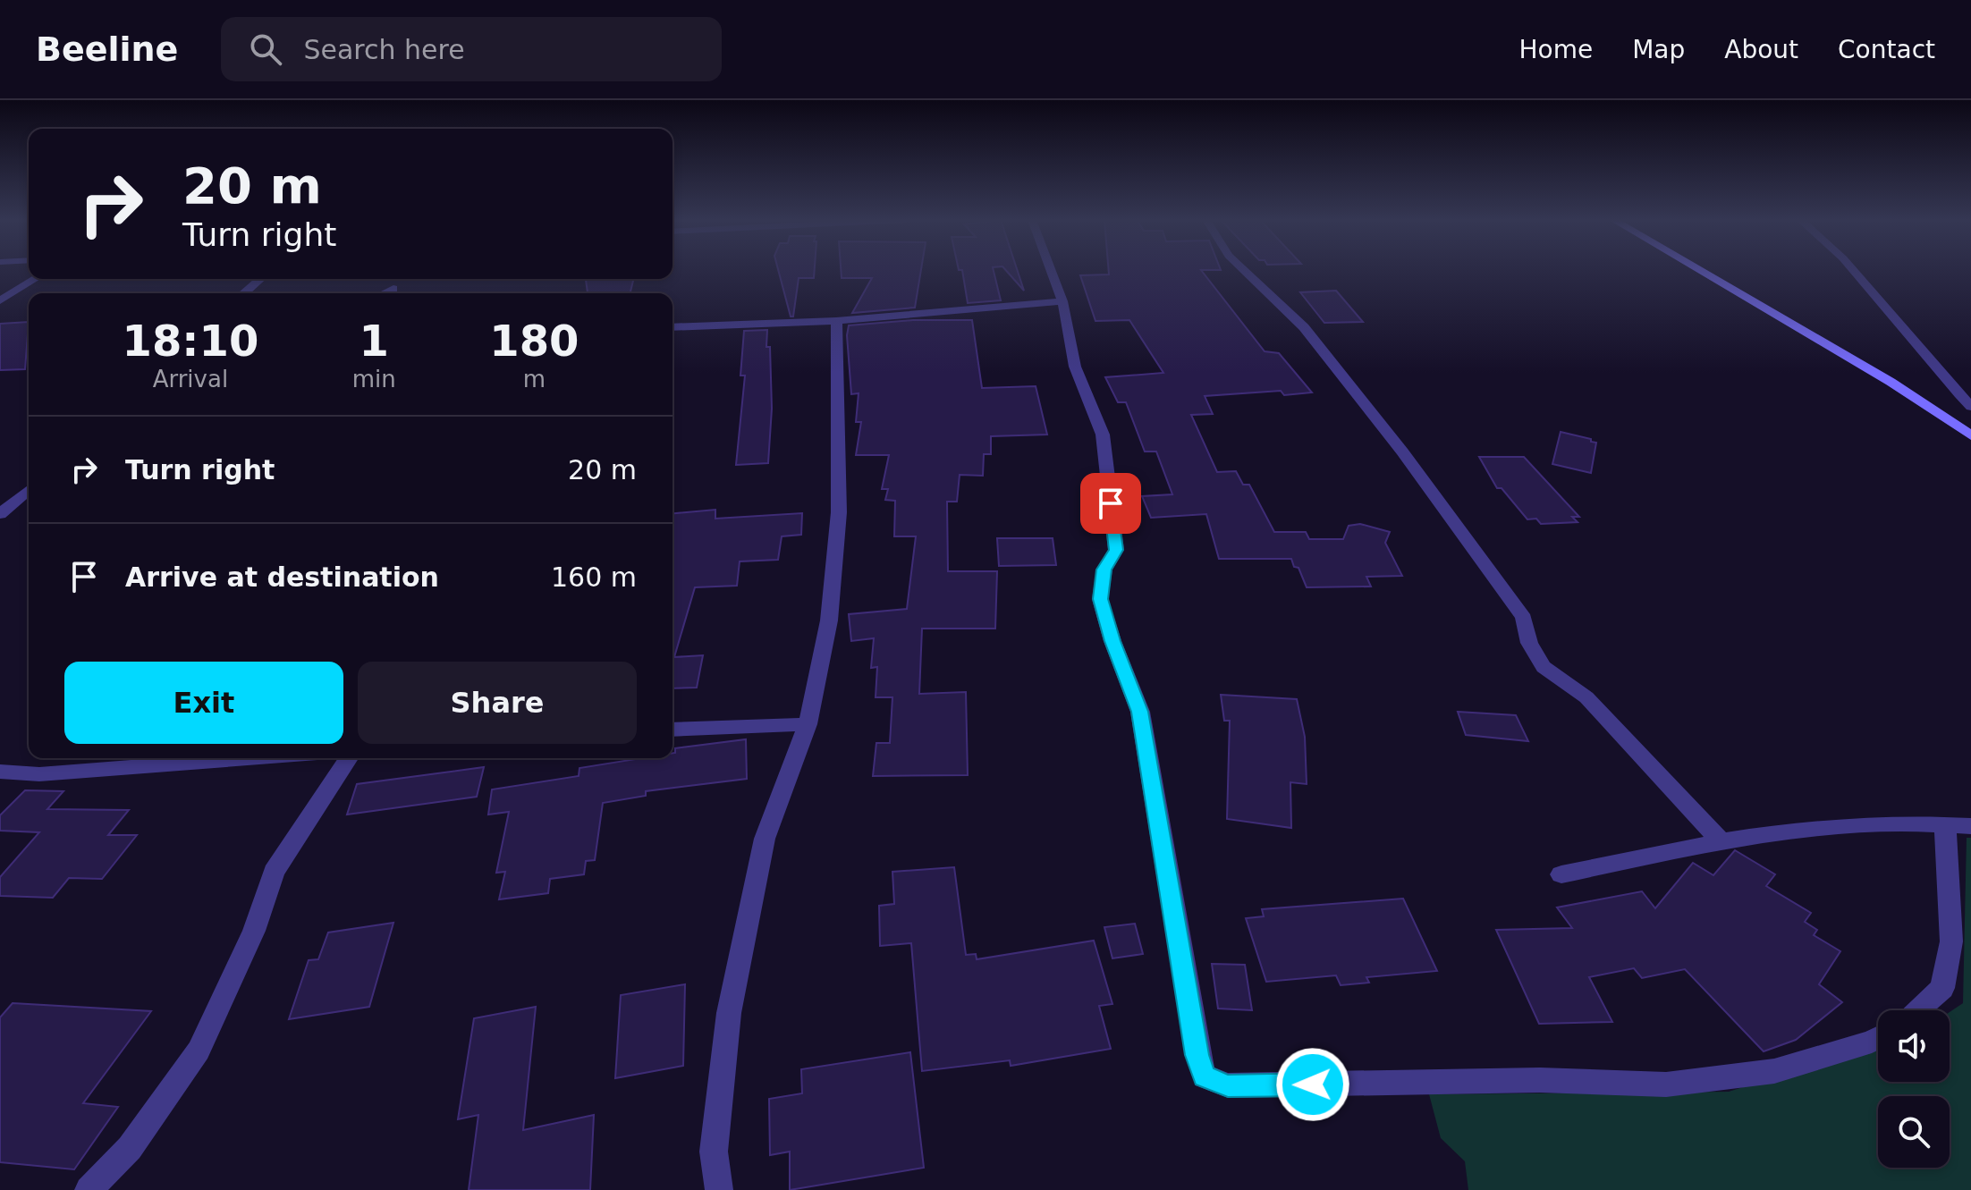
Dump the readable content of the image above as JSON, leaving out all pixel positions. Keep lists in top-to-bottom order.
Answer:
{
  "page": {
    "header": "Beeline",
    "search": "Search here",
    "nav": [
      "Home",
      "Map",
      "About",
      "Contact"
    ],
    "turn": ["20 m", "Turn right"],
    "eta": [
      "18:10",
      "Arrival",
      "1",
      "min",
      "180",
      "m"
    ],
    "list": [
      {
        "name": "Turn right",
        "value": "20 m"
      },
      {
        "name": "Arrive at destination",
        "value": "160 m"
      }
    ],
    "buttons": ["Exit", "Share"]
  }
}
